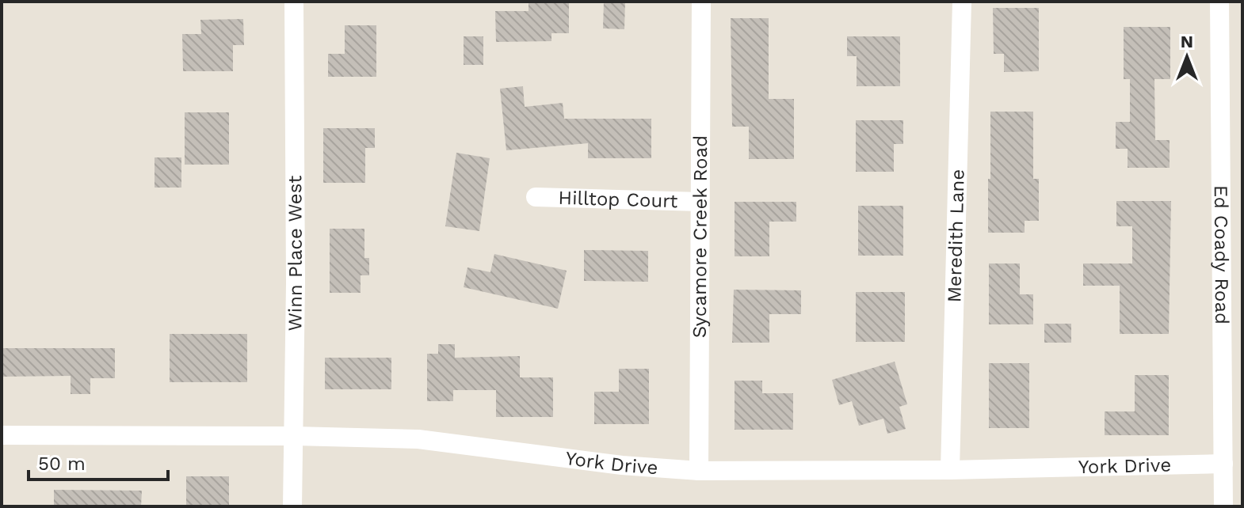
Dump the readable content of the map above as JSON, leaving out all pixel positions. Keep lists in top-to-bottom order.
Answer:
{
  "streets": {
    "street": [
      "Hilltop Court",
      "Sycamore Creek Road",
      "Meredith Lane",
      "Winn Place West",
      "Ed Coady Road",
      "York Drive"
    ]
  },
  "crossings": [
    ["Hilltop Court", "Sycamore Creek Road"],
    ["Sycamore Creek Road", "York Drive"],
    ["Meredith Lane", "York Drive"],
    ["Winn Place West", "York Drive"],
    ["Ed Coady Road", "York Drive"]
  ],
  "scale_bar": "50 m",
  "north": "top"
}
